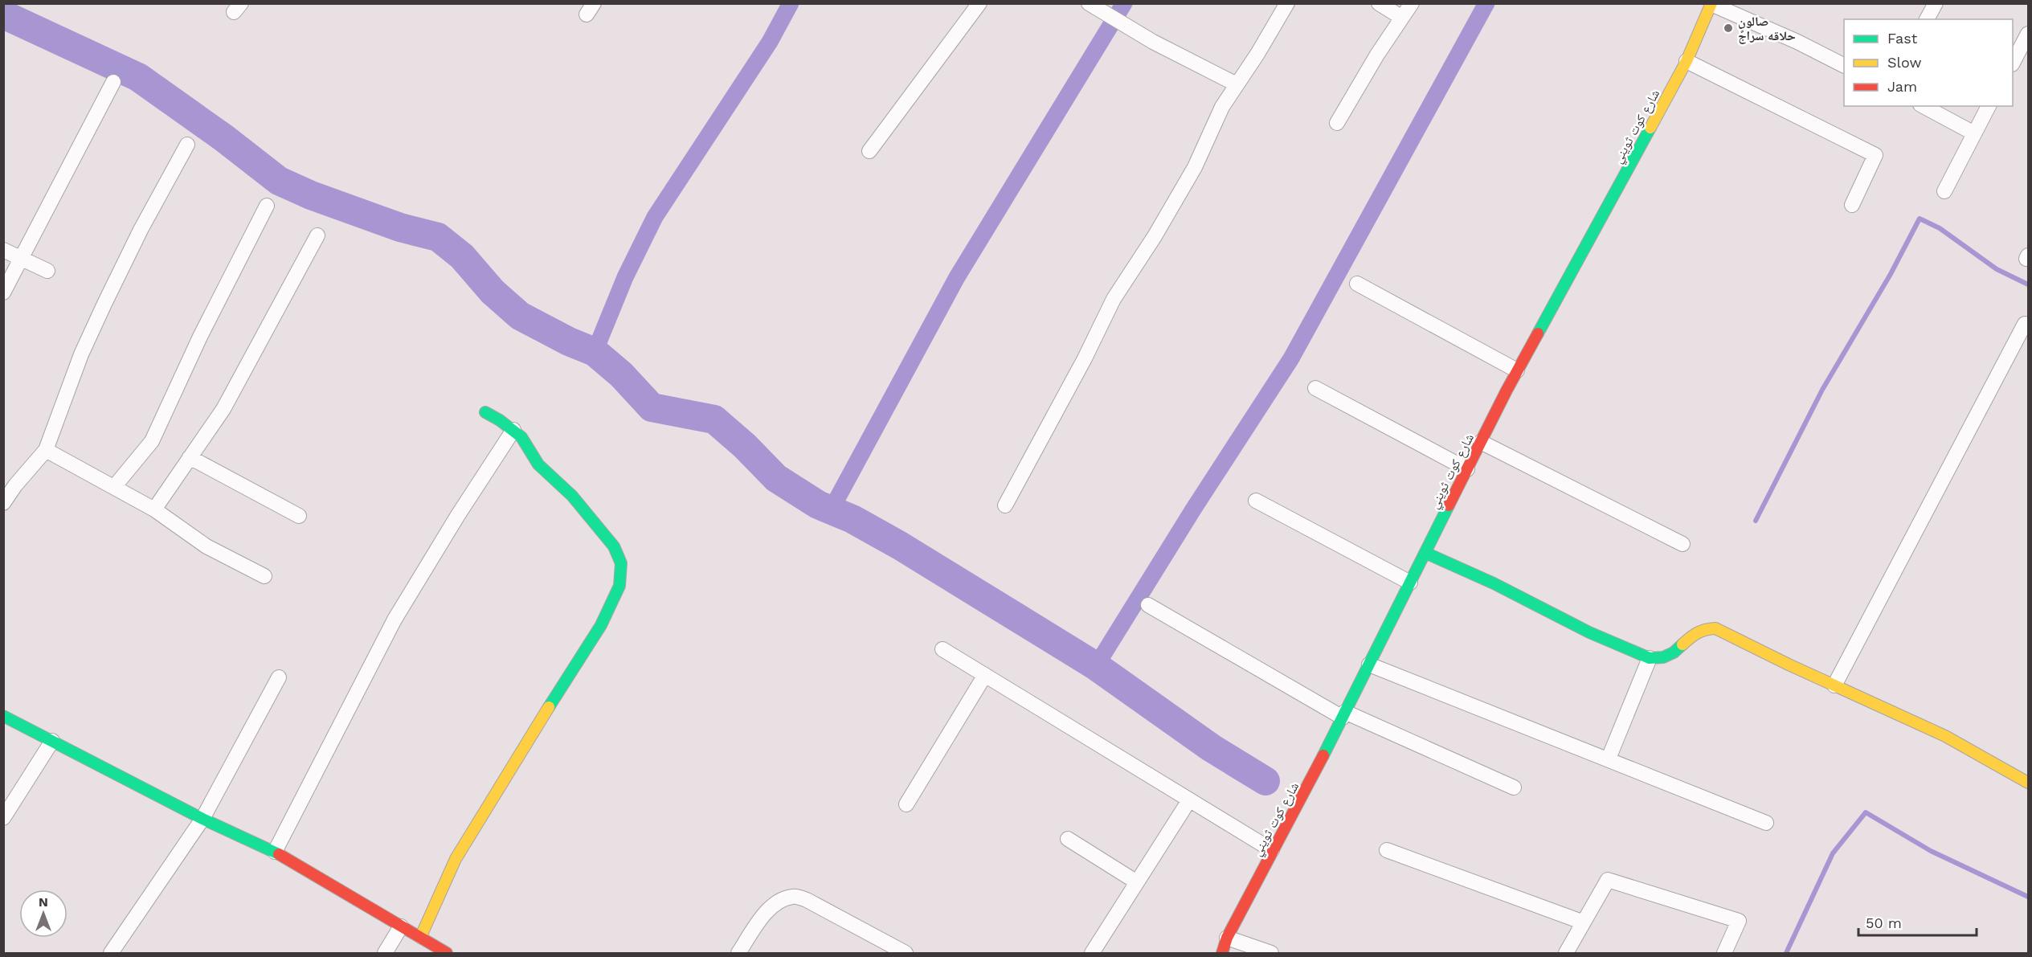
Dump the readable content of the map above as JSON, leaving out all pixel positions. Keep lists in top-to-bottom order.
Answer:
{
  "streets": {
    "street": ["شارع كوت ثويني"]
  },
  "places": ["صالون حلاقه سراجً"],
  "legend": ["Fast", "Slow", "Jam"],
  "scale_bar": "50 m",
  "north": "top"
}
